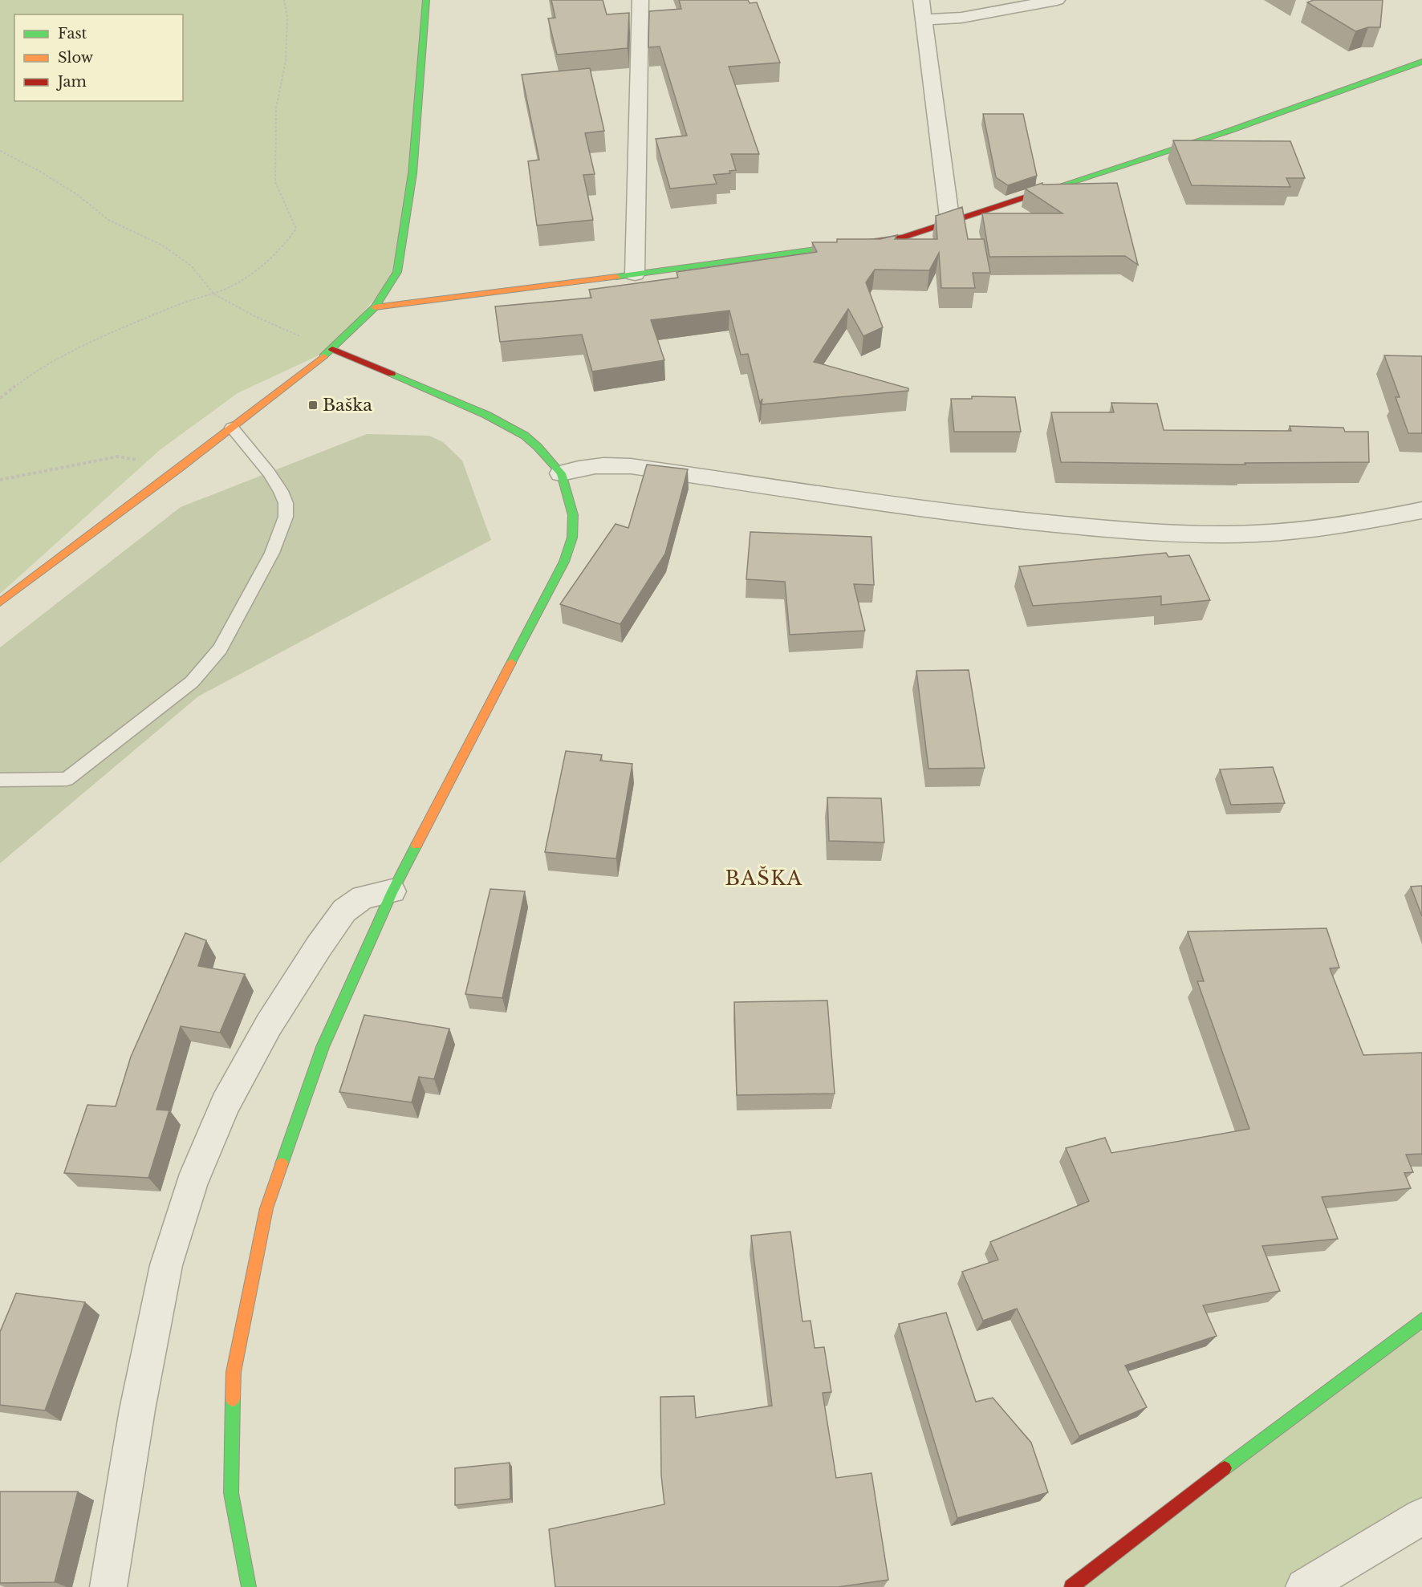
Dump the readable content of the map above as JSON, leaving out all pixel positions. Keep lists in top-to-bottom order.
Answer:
{
  "districts": ["BAŠKA"],
  "places": {
    "transit": ["Baška"]
  },
  "legend": ["Fast", "Slow", "Jam"]
}
